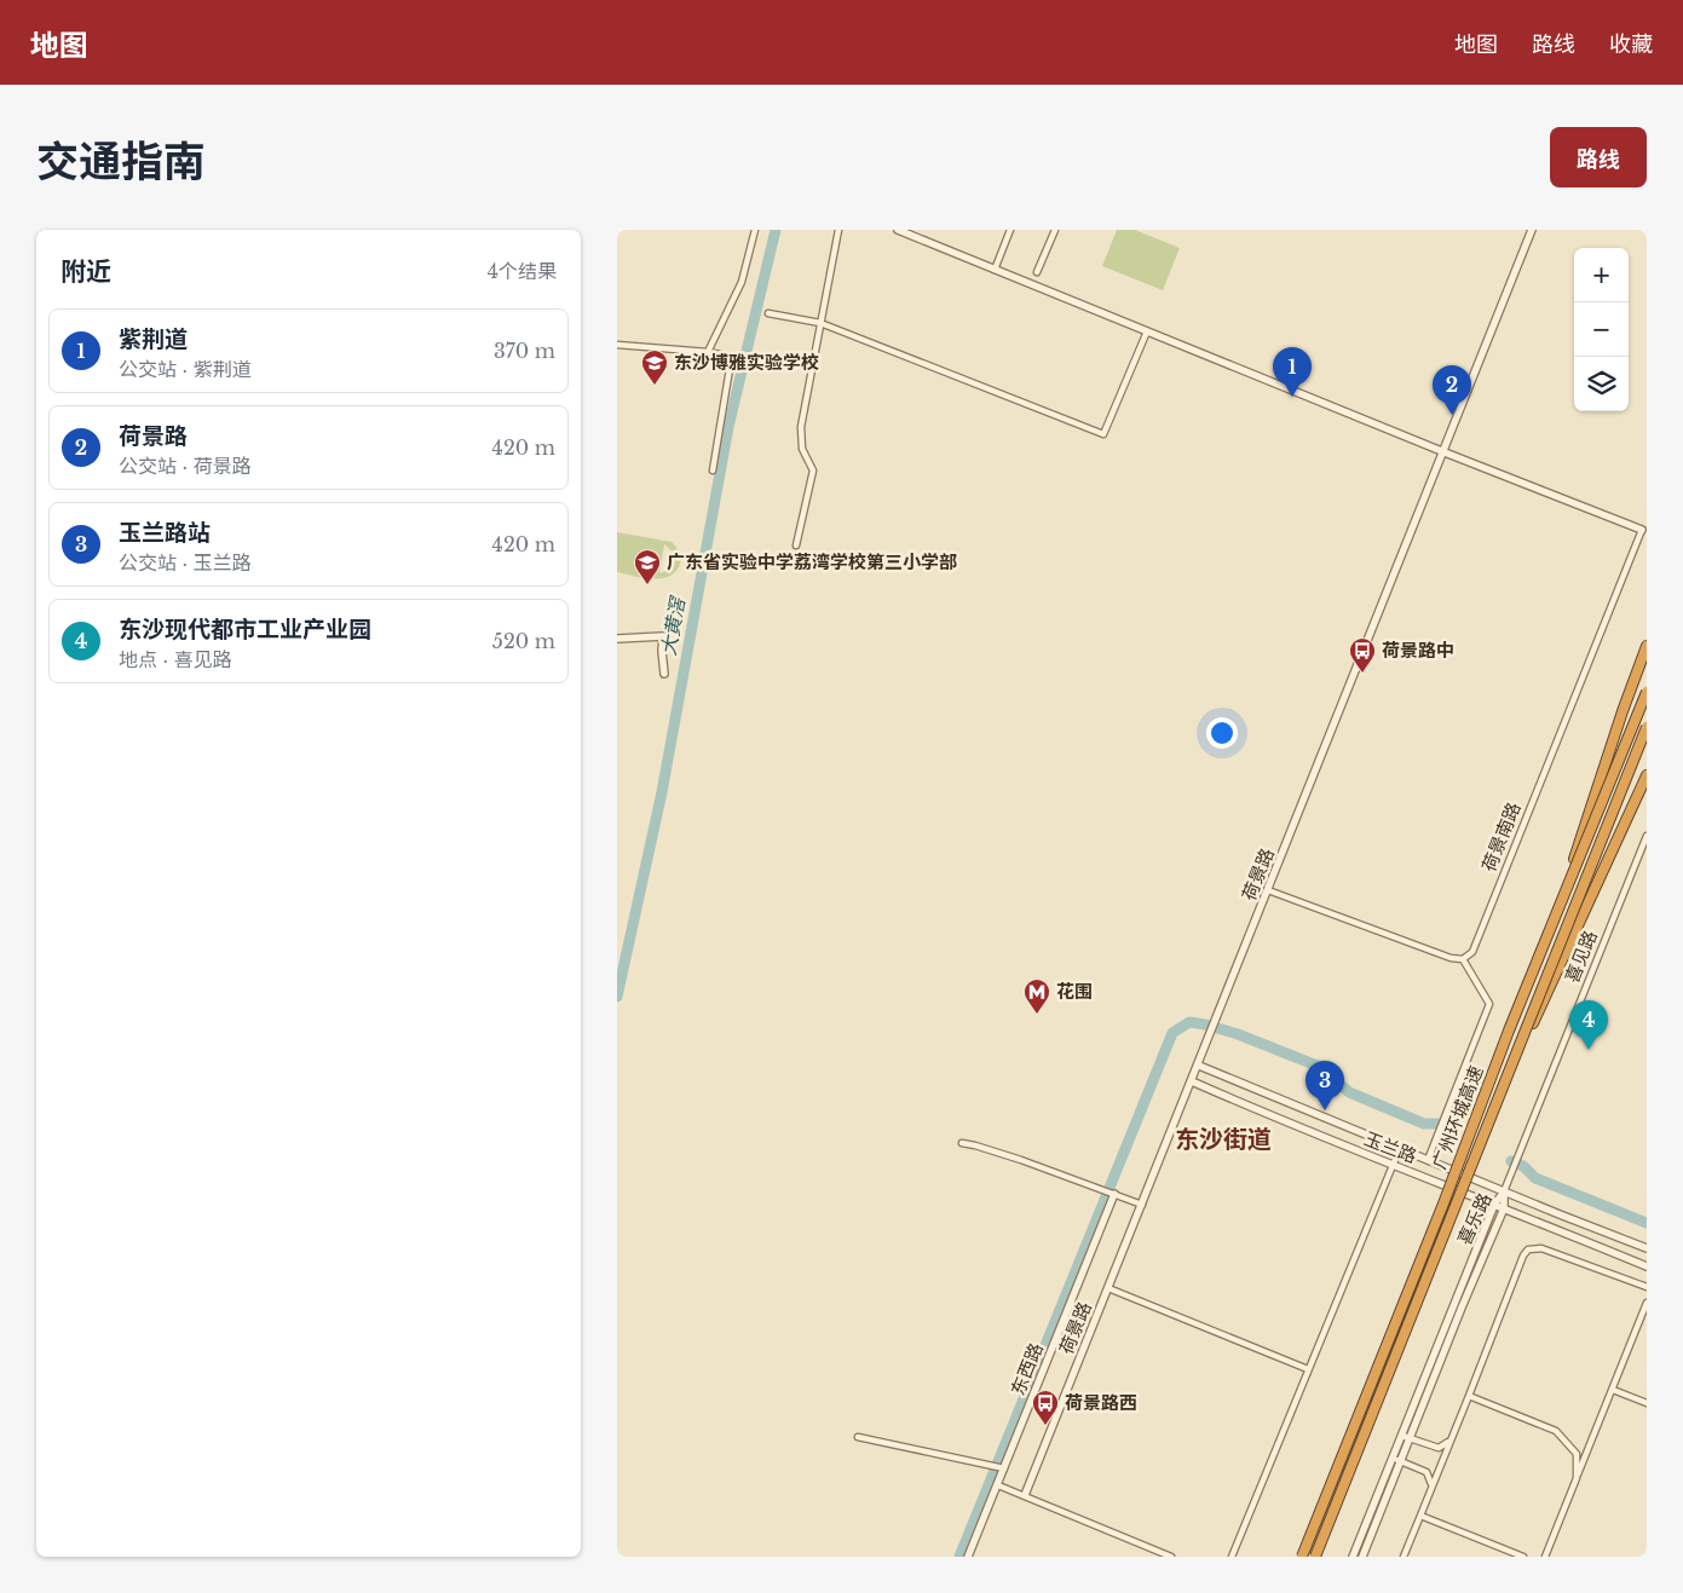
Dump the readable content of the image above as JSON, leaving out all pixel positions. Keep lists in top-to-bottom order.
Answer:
{
  "streets": {
    "highway": ["广州环城高速"],
    "street": [
      "荷景南路",
      "荷景路",
      "喜见路",
      "玉兰路",
      "喜乐路",
      "东西路"
    ]
  },
  "crossings": [
    ["荷景路", "玉兰路"],
    ["喜见路", "玉兰路"],
    ["喜见路", "喜乐路"],
    ["玉兰路", "喜乐路"]
  ],
  "districts": ["东沙街道"],
  "water": ["大黄滘"],
  "places": {
    "school or university": ["东沙博雅实验学校", "广东省实验中学荔湾学校第三小学部"],
    "bus stop": ["荷景路中", "荷景路西"],
    "metro station": ["花围"]
  },
  "page": {
    "header": "地图",
    "nav": ["地图", "路线", "收藏"],
    "title": "交通指南",
    "buttons": "路线",
    "heading": ["附近", "4个结果"],
    "map_buttons": ["+", "−"],
    "list": [
      {
        "mark": "1",
        "name": "紫荆道",
        "note": "公交站 · 紫荆道",
        "value": "370 m"
      },
      {
        "mark": "2",
        "name": "荷景路",
        "note": "公交站 · 荷景路",
        "value": "420 m"
      },
      {
        "mark": "3",
        "name": "玉兰路站",
        "note": "公交站 · 玉兰路",
        "value": "420 m"
      },
      {
        "mark": "4",
        "name": "东沙现代都市工业产业园",
        "note": "地点 · 喜见路",
        "value": "520 m"
      }
    ],
    "pins": [
      "1",
      "2",
      "4",
      "3"
    ]
  }
}
